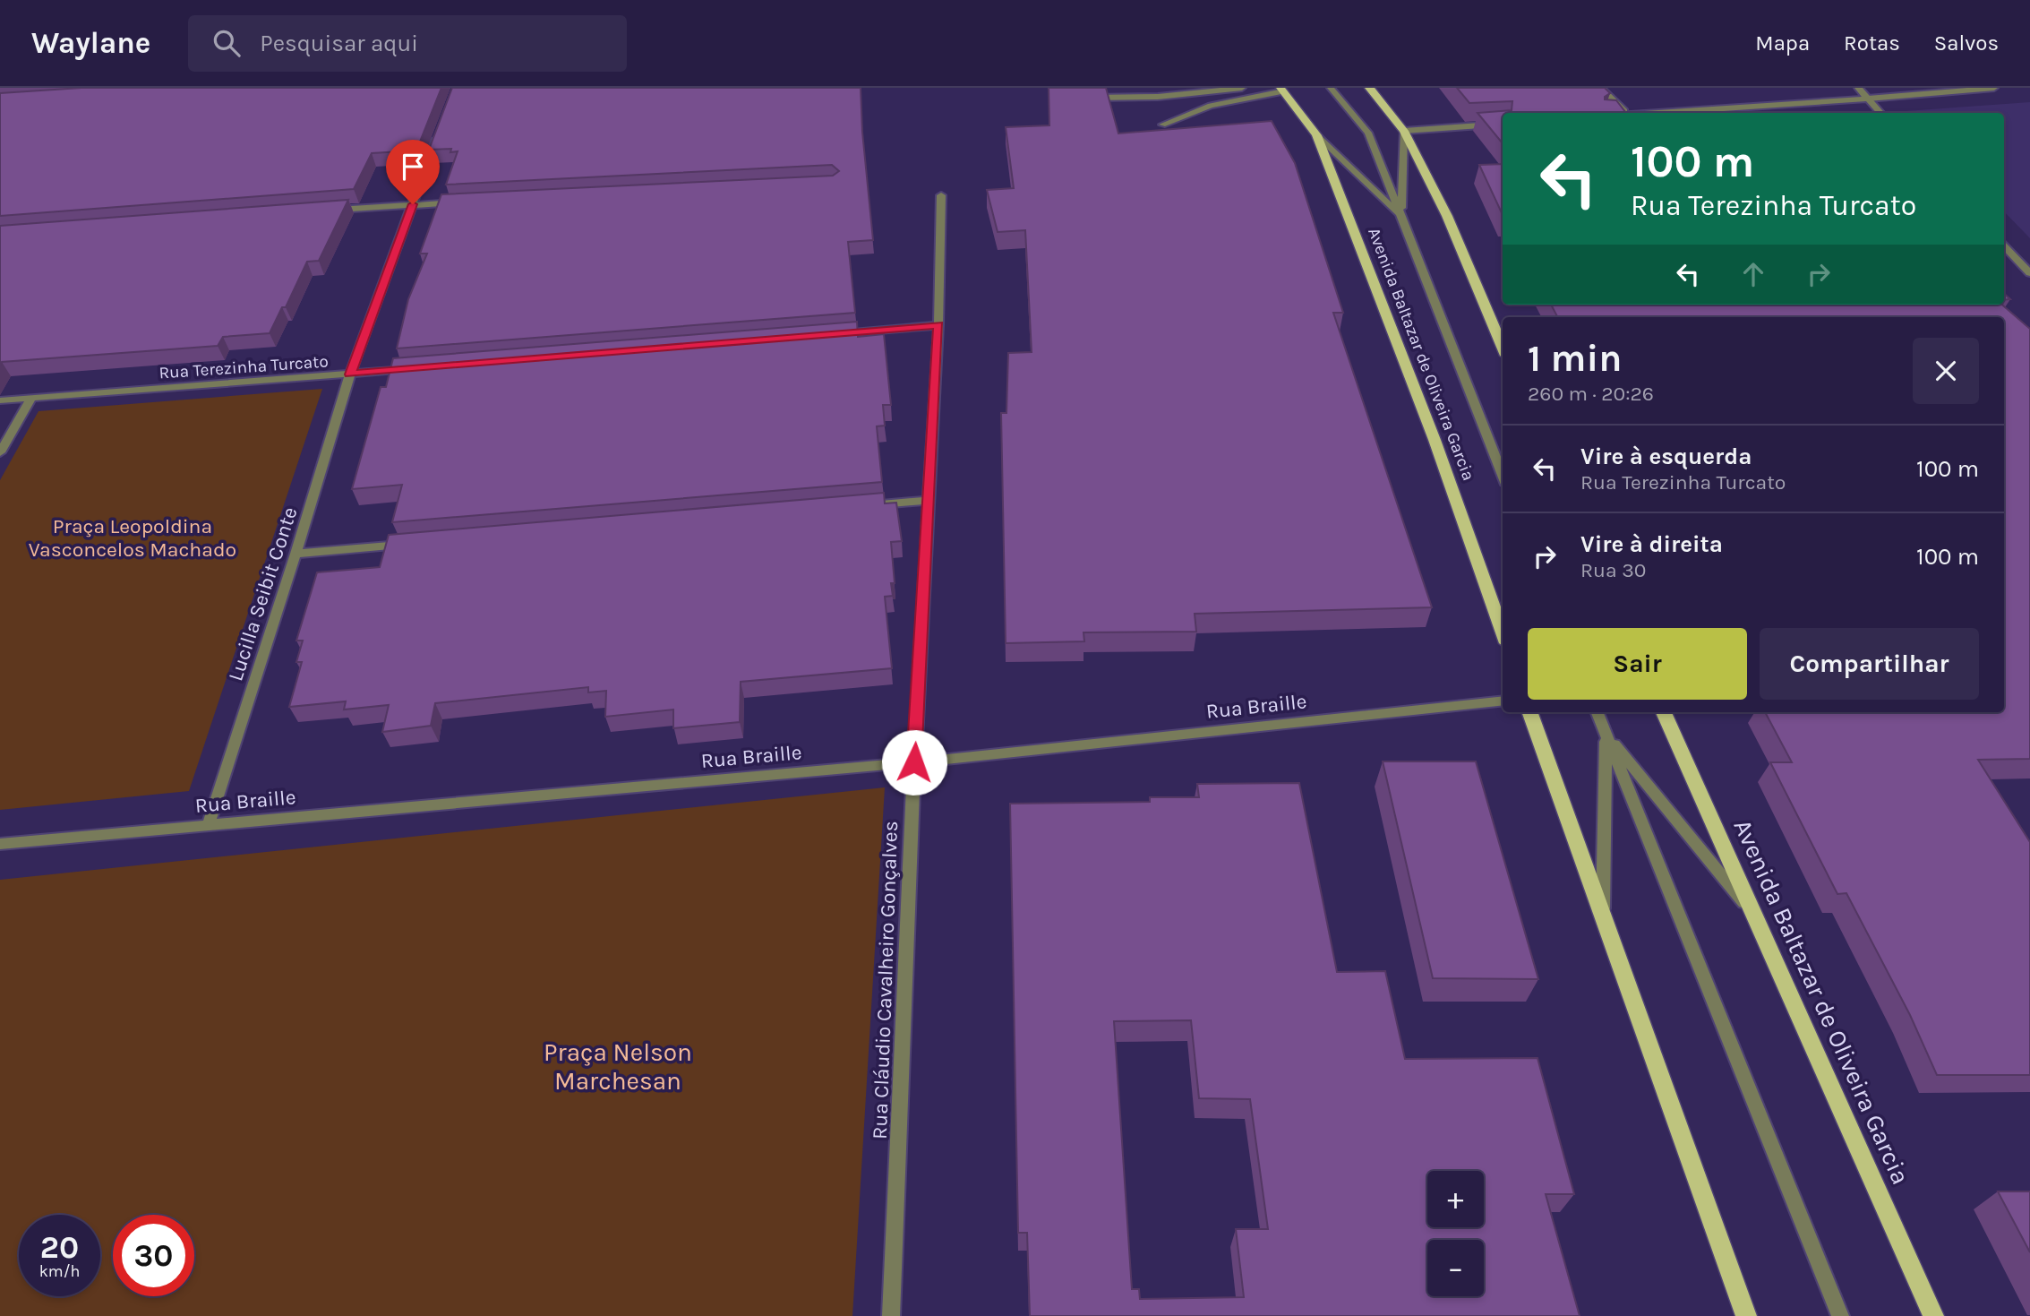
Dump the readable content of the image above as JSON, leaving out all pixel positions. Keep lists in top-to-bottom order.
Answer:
{
  "streets": {
    "main road": ["Avenida Baltazar de Oliveira Garcia"],
    "street": [
      "Rua Terezinha Turcato",
      "Lucilla Seibit Conte",
      "Rua Braille",
      "Rua Cláudio Cavalheiro Gonçalves"
    ]
  },
  "crossings": [
    ["Rua Terezinha Turcato", "Lucilla Seibit Conte"],
    ["Lucilla Seibit Conte", "Rua Braille"],
    ["Rua Braille", "Rua Cláudio Cavalheiro Gonçalves"]
  ],
  "parks": ["Praça Leopoldina Vasconcelos Machado", "Praça Nelson Marchesan"],
  "page": {
    "header": "Waylane",
    "search": "Pesquisar aqui",
    "nav": ["Mapa", "Rotas", "Salvos"],
    "turn": ["100 m", "Rua Terezinha Turcato"],
    "heading": ["1 min", "260 m · 20:26"],
    "list": [
      {
        "name": "Vire à esquerda",
        "note": "Rua Terezinha Turcato",
        "value": "100 m"
      },
      {
        "name": "Vire à direita",
        "note": "Rua 30",
        "value": "100 m"
      }
    ],
    "buttons": ["Sair", "Compartilhar"],
    "map_buttons": ["+", "−"],
    "speed": "20 km/h",
    "limit": "30"
  }
}
